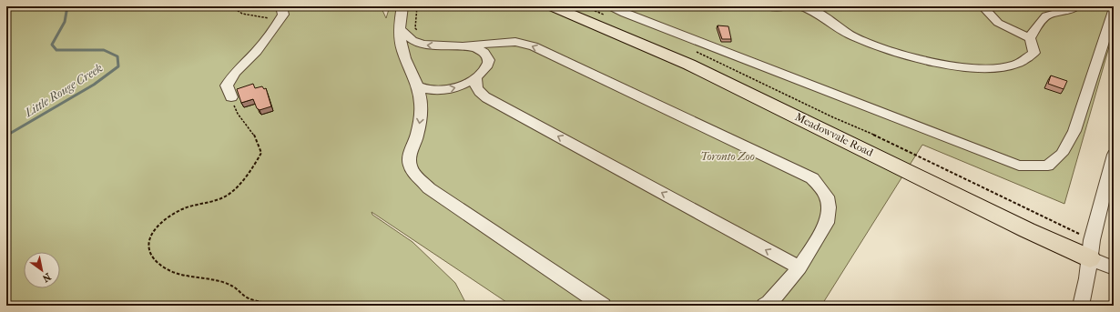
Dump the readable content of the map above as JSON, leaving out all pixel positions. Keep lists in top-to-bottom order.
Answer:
{
  "streets": {
    "main road": ["Meadowvale Road"]
  },
  "water": ["Little Rouge Creek"],
  "parks": ["Toronto Zoo"],
  "north": "bottom right"
}
